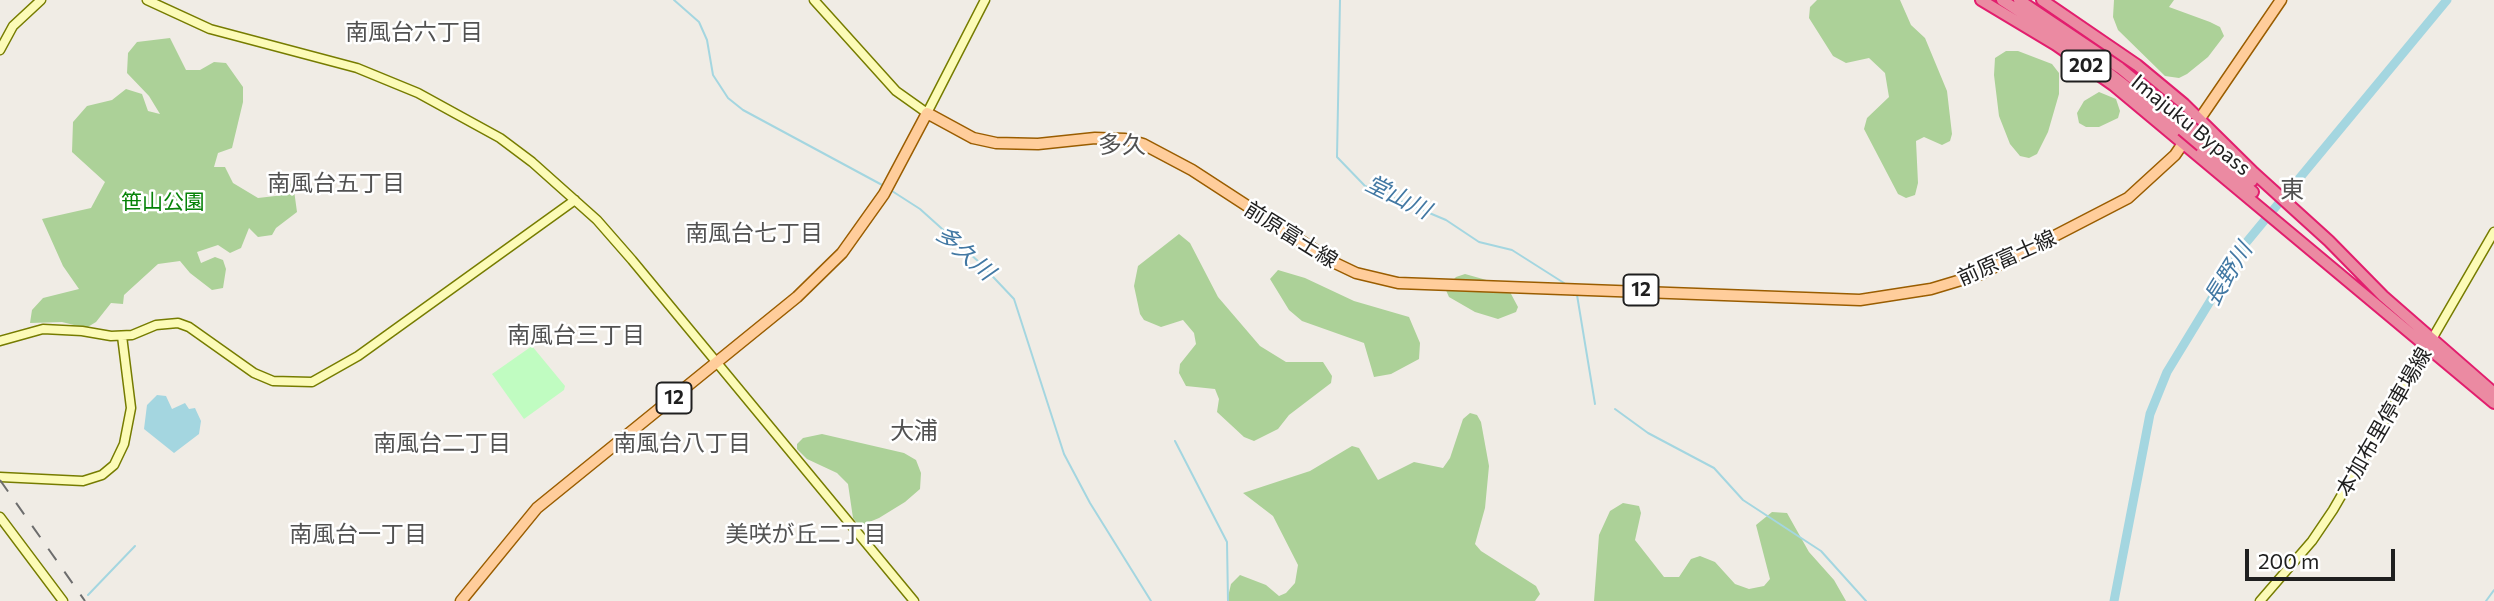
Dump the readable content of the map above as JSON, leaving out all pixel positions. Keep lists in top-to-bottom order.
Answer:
{
  "streets": {
    "highway": ["202", "Imajuku Bypass"],
    "main road": ["前原富士線", "12"],
    "street": ["本加布里停車場線"]
  },
  "crossings": [
    ["Imajuku Bypass", "前原富士線"],
    ["Imajuku Bypass", "本加布里停車場線"],
    ["前原富士線", "12"]
  ],
  "districts": [
    "南風台六丁目",
    "多久",
    "南風台五丁目",
    "東",
    "南風台七丁目",
    "南風台三丁目",
    "大浦",
    "南風台二丁目",
    "南風台八丁目",
    "南風台一丁目",
    "美咲が丘二丁目"
  ],
  "water": ["堂山川", "多久川", "長野川"],
  "parks": ["笹山公園"],
  "scale_bar": "200 m"
}
